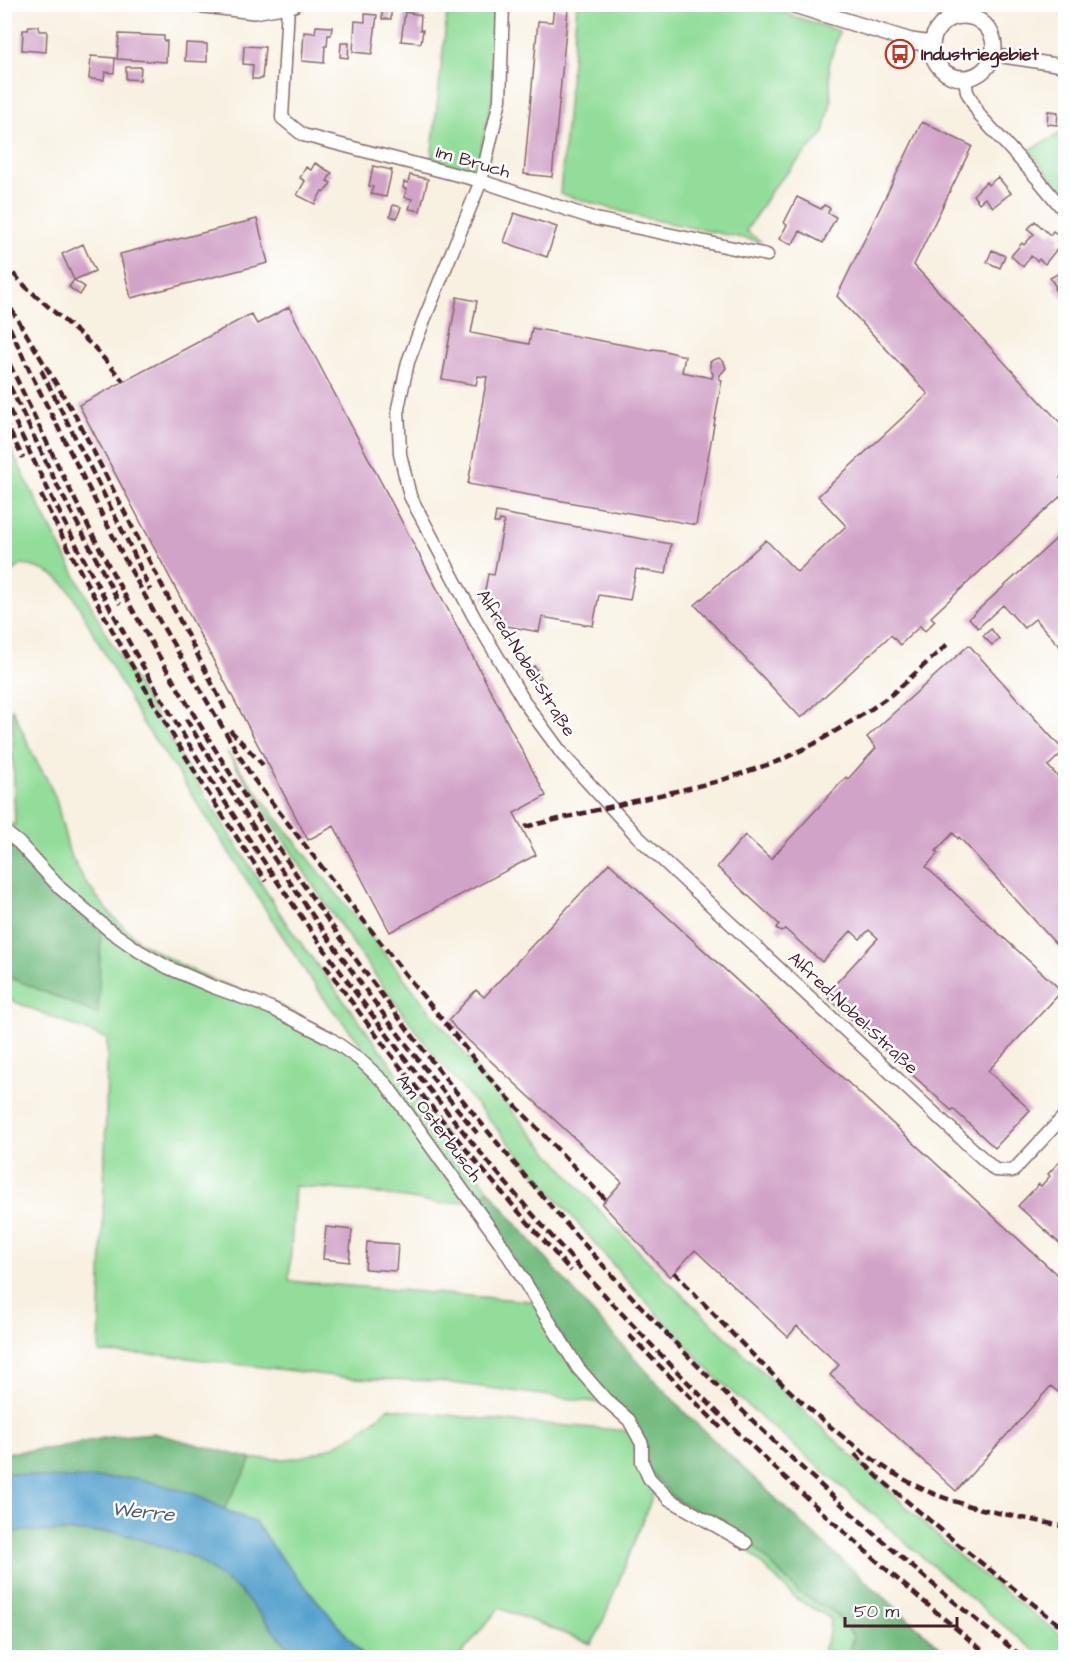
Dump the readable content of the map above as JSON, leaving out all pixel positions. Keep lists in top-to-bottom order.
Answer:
{
  "streets": {
    "street": ["Im Bruch", "Alfred-Nobel-Straße", "Am Osterbusch"]
  },
  "crossings": [
    ["Im Bruch", "Alfred-Nobel-Straße"]
  ],
  "water": ["Werre"],
  "places": {
    "bus stop": ["Industriegebiet"]
  },
  "scale_bar": "50 m"
}
